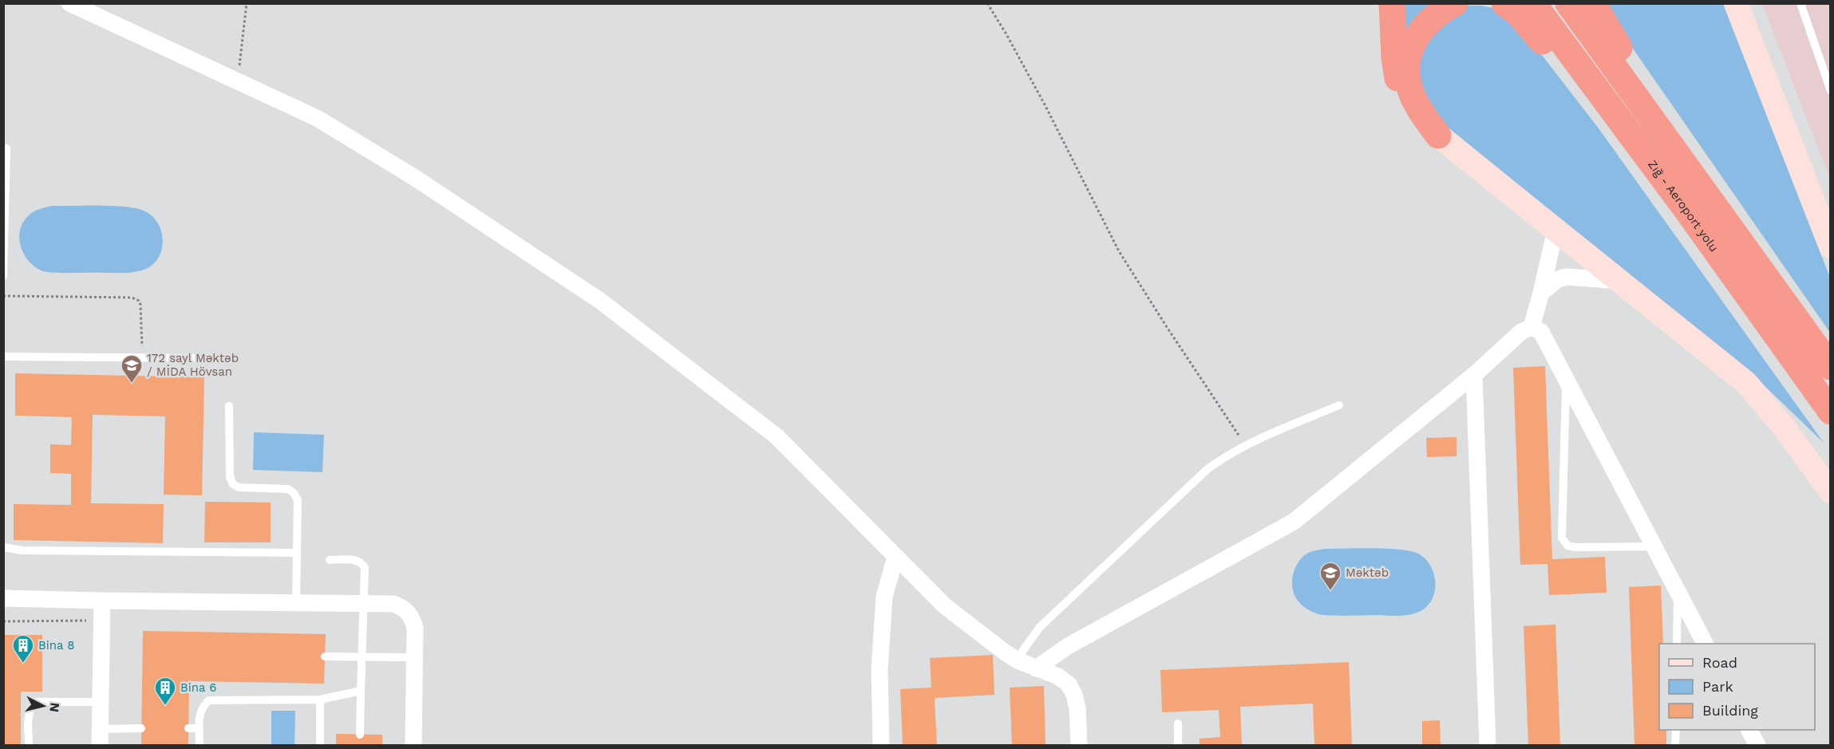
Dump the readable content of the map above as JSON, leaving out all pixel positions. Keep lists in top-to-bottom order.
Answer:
{
  "streets": {
    "highway": ["Zığ - Aeroport yolu"]
  },
  "places": {
    "school or university": ["172 sayl Məktəb / MİDA Hövsan", "Məktəb"],
    "building": ["Bina 8", "Bina 6"]
  },
  "legend": ["Road", "Park", "Building"],
  "north": "right"
}
